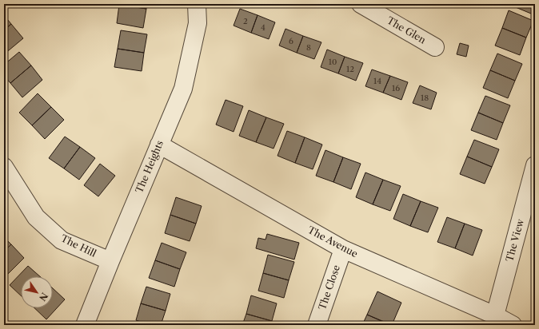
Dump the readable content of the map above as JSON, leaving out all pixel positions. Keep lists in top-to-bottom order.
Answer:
{
  "streets": {
    "street": [
      "The Glen",
      "The Heights",
      "The View",
      "The Avenue",
      "The Hill",
      "The Close"
    ]
  },
  "crossings": [
    ["The Heights", "The Avenue"],
    ["The Heights", "The Hill"],
    ["The View", "The Avenue"],
    ["The Avenue", "The Close"]
  ],
  "house_numbers": [
    "2",
    "4",
    "6",
    "8",
    "10",
    "12",
    "14",
    "16",
    "18"
  ],
  "north": "bottom right"
}
